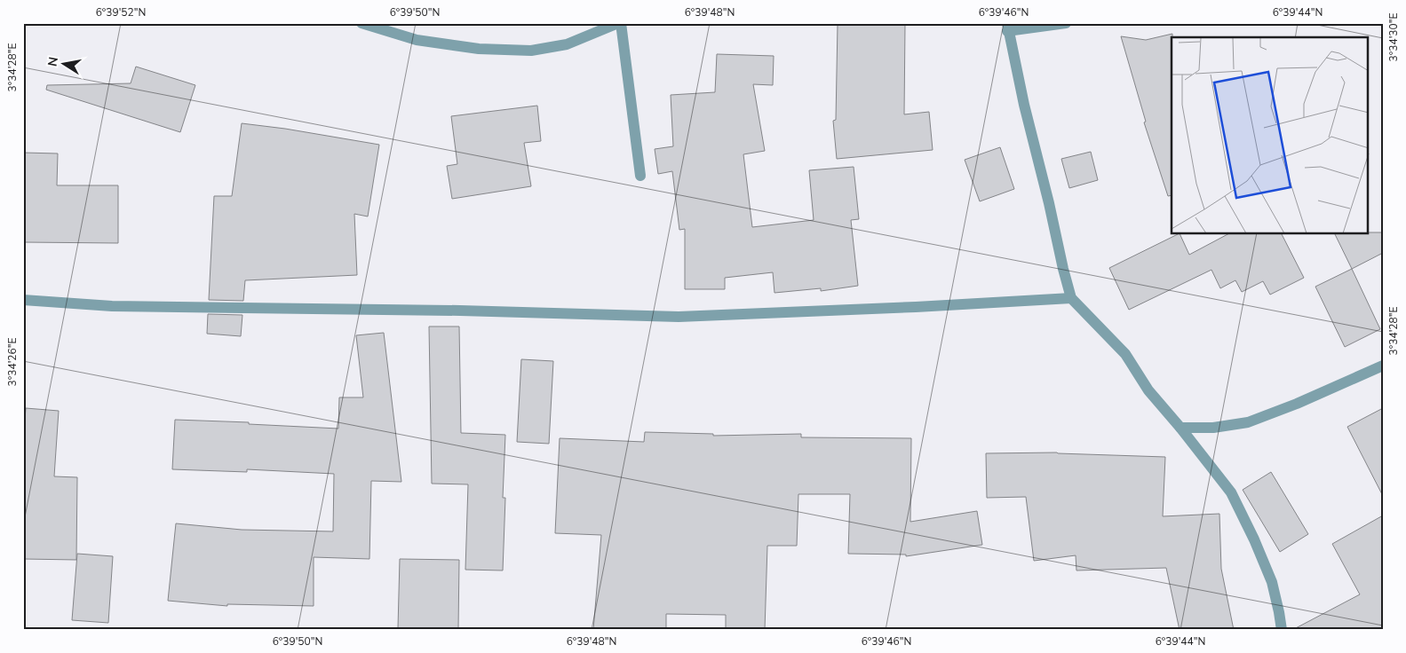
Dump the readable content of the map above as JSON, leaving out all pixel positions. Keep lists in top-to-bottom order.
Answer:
{
  "north": "left",
  "coordinates": [
    "6°39'52\"N",
    "6°39'50\"N",
    "6°39'48\"N",
    "6°39'46\"N",
    "6°39'44\"N",
    "3°34'30\"E",
    "3°34'28\"E",
    "3°34'26\"E"
  ]
}
